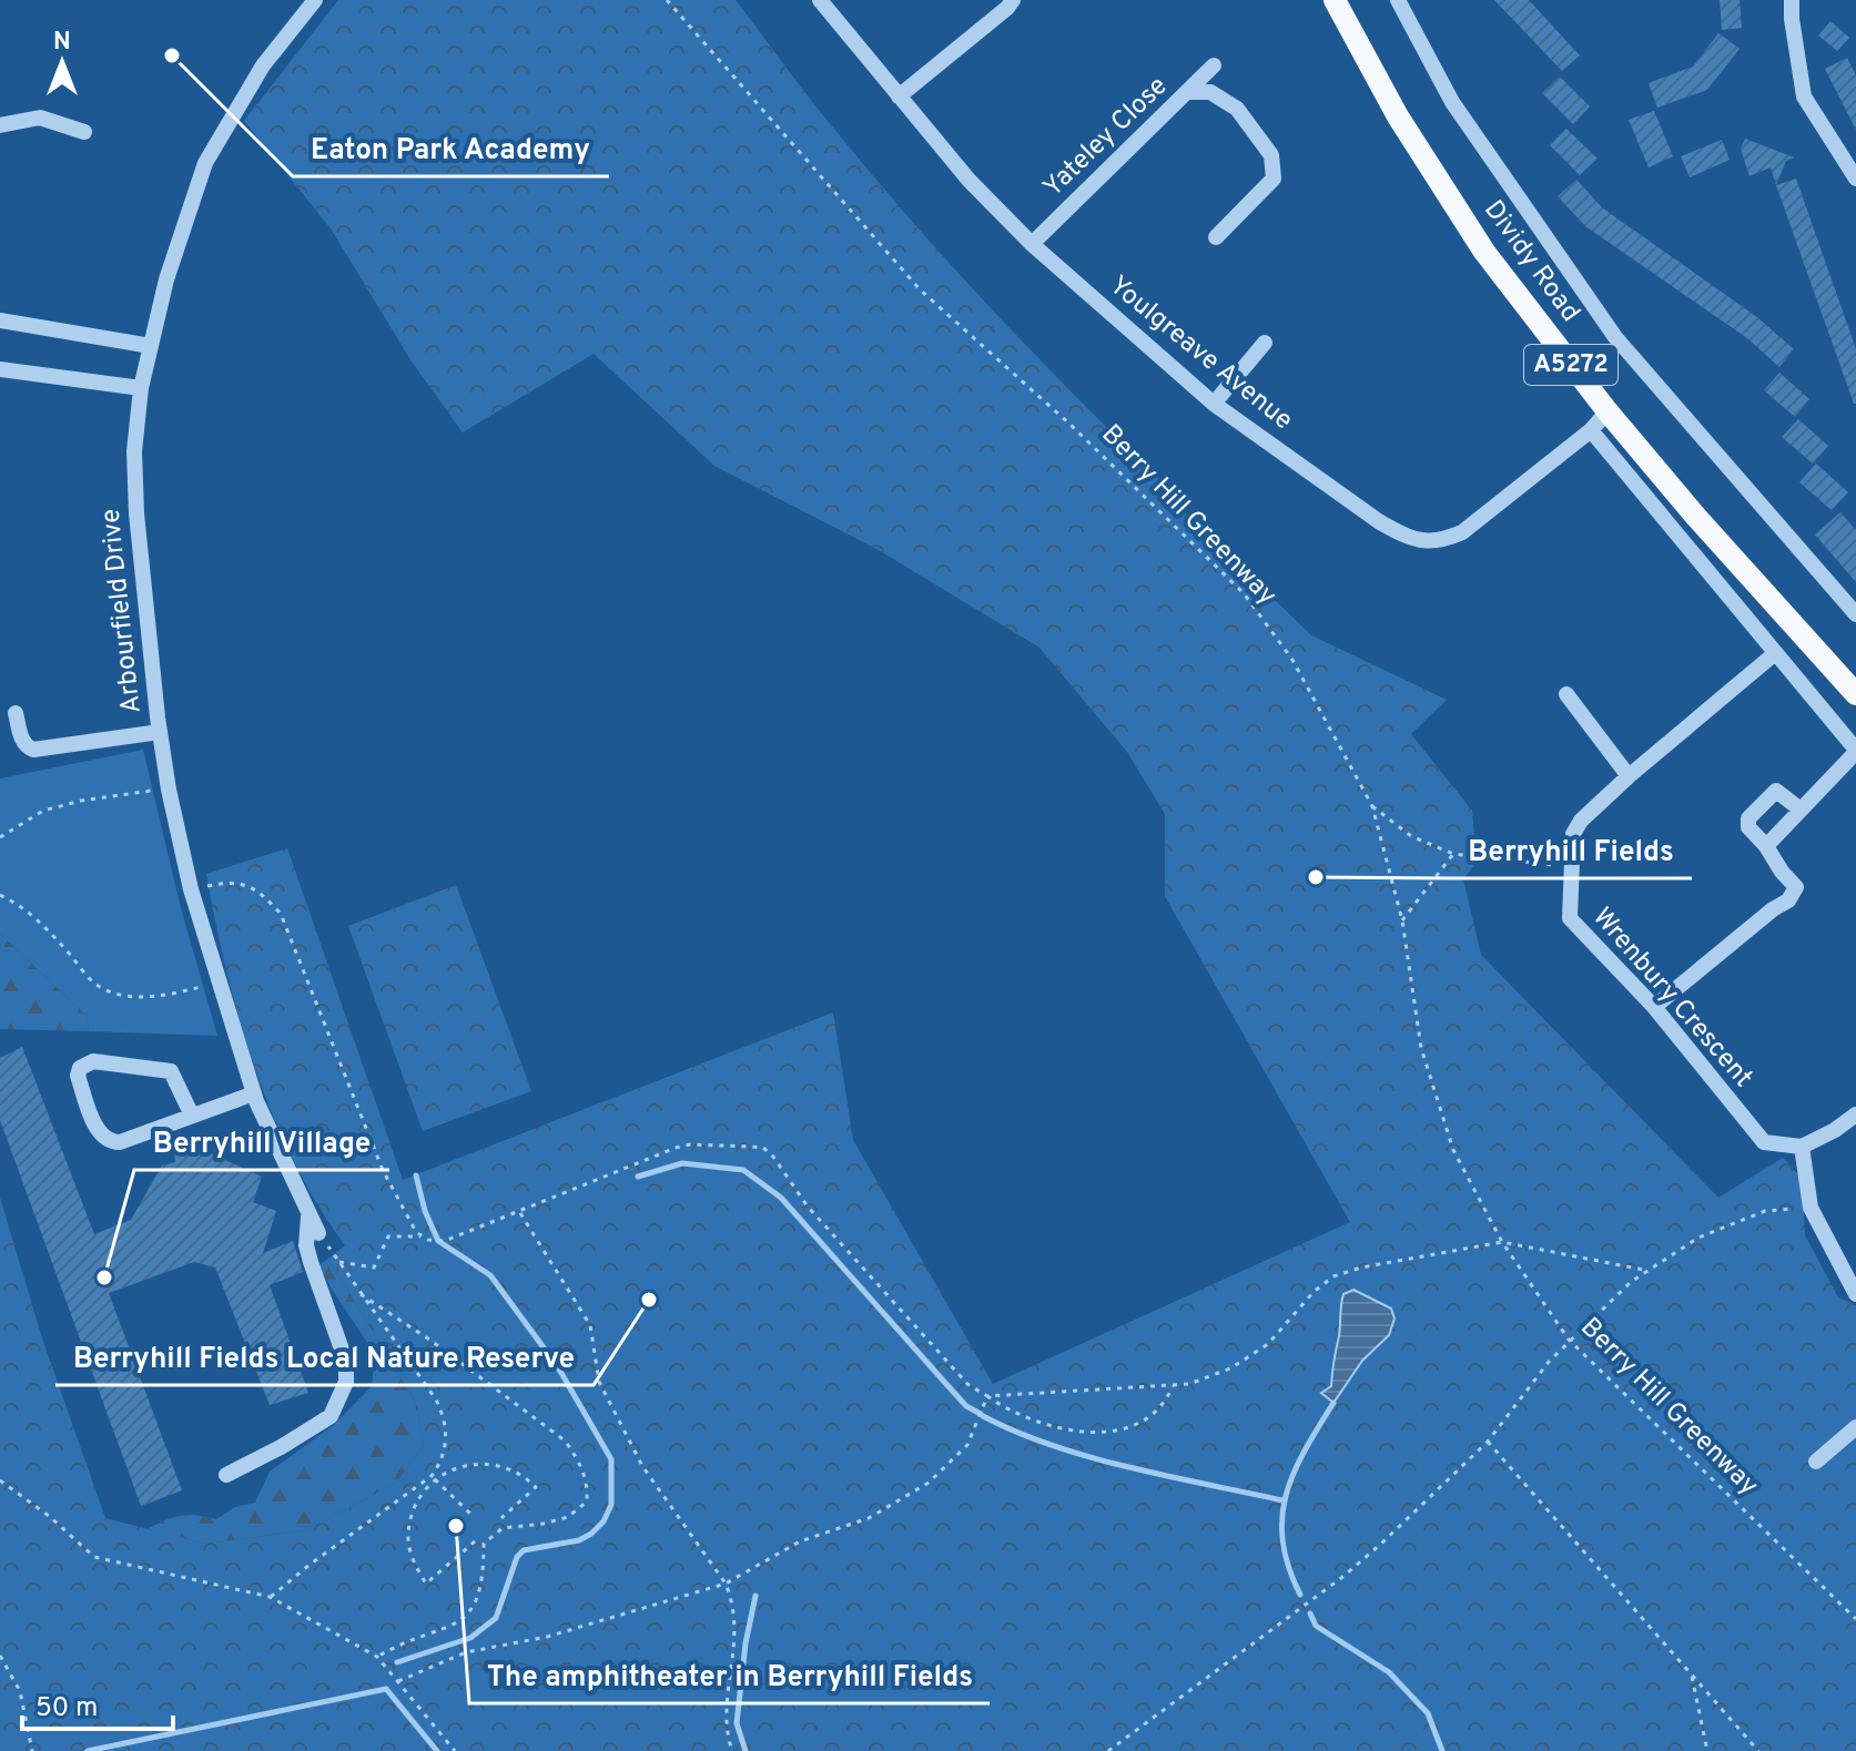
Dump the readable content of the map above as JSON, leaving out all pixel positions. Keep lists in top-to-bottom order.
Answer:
{
  "streets": {
    "main road": ["Dividy Road", "A5272"],
    "street": [
      "Yateley Close",
      "Youlgreave Avenue",
      "Arbourfield Drive",
      "Wrenbury Crescent"
    ],
    "path": ["Berry Hill Greenway"]
  },
  "crossings": [
    ["Yateley Close", "Youlgreave Avenue"],
    ["Dividy Road", "Youlgreave Avenue"]
  ],
  "places": [
    "Eaton Park Academy",
    "Berryhill Fields",
    "Berryhill Village",
    "Berryhill Fields Local Nature Reserve",
    "The amphitheater in Berryhill Fields"
  ],
  "scale_bar": "50 m",
  "north": "top"
}
